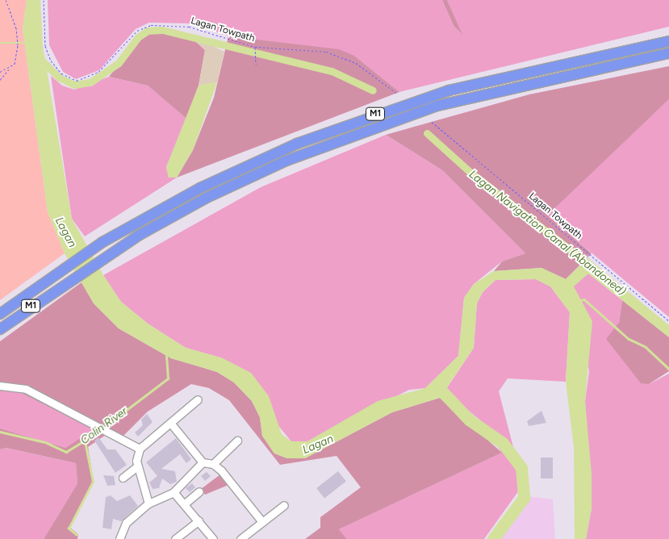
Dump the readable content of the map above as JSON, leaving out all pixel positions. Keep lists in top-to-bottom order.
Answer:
{
  "streets": {
    "highway": ["M1"],
    "path": ["Lagan Towpath"]
  },
  "water": ["Lagan", "Lagan Navigation Canal (Abandoned)", "Colin River"]
}
